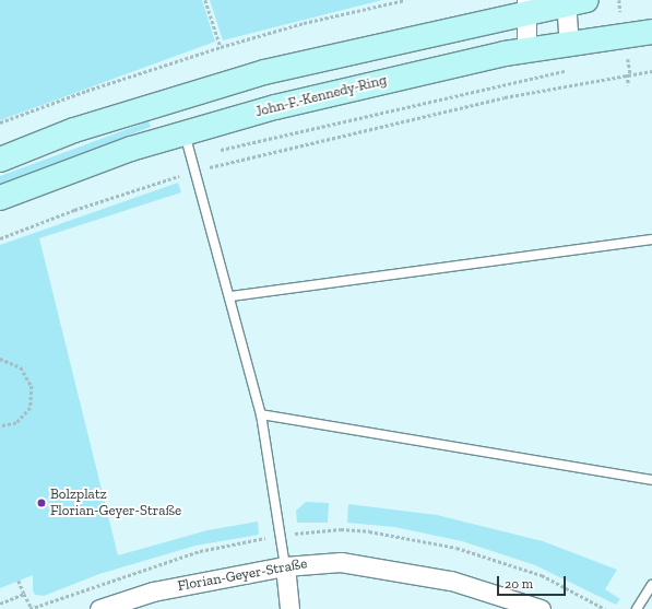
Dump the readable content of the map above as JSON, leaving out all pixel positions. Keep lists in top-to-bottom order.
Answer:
{
  "streets": {
    "main road": ["John-F.-Kennedy-Ring"],
    "street": ["Florian-Geyer-Straße"]
  },
  "places": ["Bolzplatz Florian-Geyer-Straße"],
  "scale_bar": "20 m"
}
